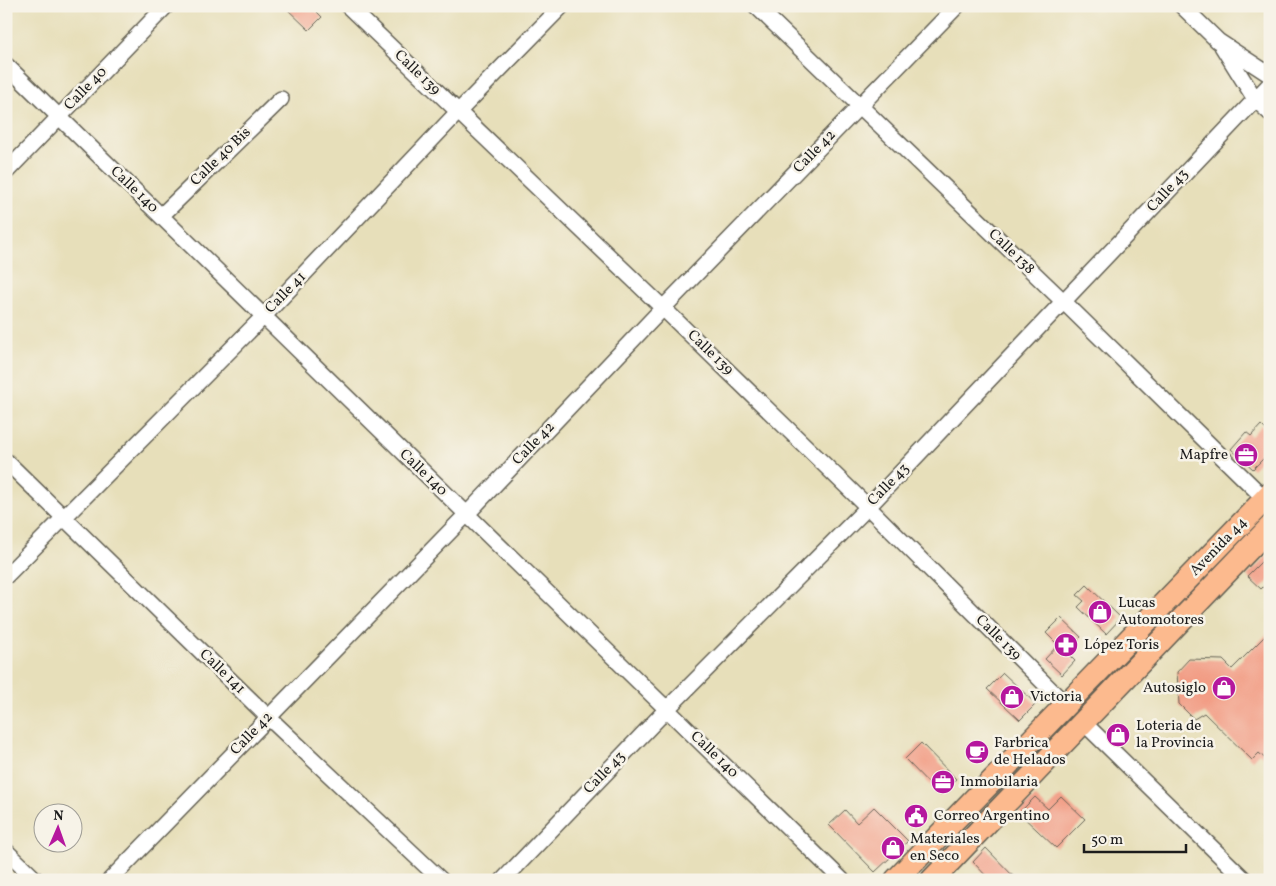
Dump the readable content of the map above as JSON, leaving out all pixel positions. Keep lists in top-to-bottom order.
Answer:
{
  "streets": {
    "highway": ["Avenida 44"],
    "street": [
      "Calle 139",
      "Calle 40",
      "Calle 42",
      "Calle 40 Bis",
      "Calle 140",
      "Calle 43",
      "Calle 138",
      "Calle 41",
      "Calle 141"
    ]
  },
  "crossings": [
    ["Calle 139", "Calle 42"],
    ["Calle 139", "Calle 43"],
    ["Calle 139", "Calle 41"],
    ["Calle 139", "Avenida 44"],
    ["Calle 40", "Calle 140"],
    ["Calle 42", "Calle 140"],
    ["Calle 42", "Calle 138"],
    ["Calle 42", "Calle 141"],
    ["Calle 40 Bis", "Calle 140"],
    ["Calle 140", "Calle 43"],
    ["Calle 140", "Calle 41"],
    ["Calle 43", "Calle 138"],
    ["Calle 138", "Avenida 44"],
    ["Calle 41", "Calle 141"]
  ],
  "places": {
    "office": ["Mapfre", "Inmobilaria"],
    "shop": [
      "Lucas Automotores",
      "Autosiglo",
      "Victoria",
      "Loteria de la Provincia",
      "Materiales en Seco"
    ],
    "pharmacy": ["López Toris"],
    "cafe": ["Farbrica de Helados"],
    "public building": ["Correo Argentino"]
  },
  "scale_bar": "50 m",
  "north": "top"
}
